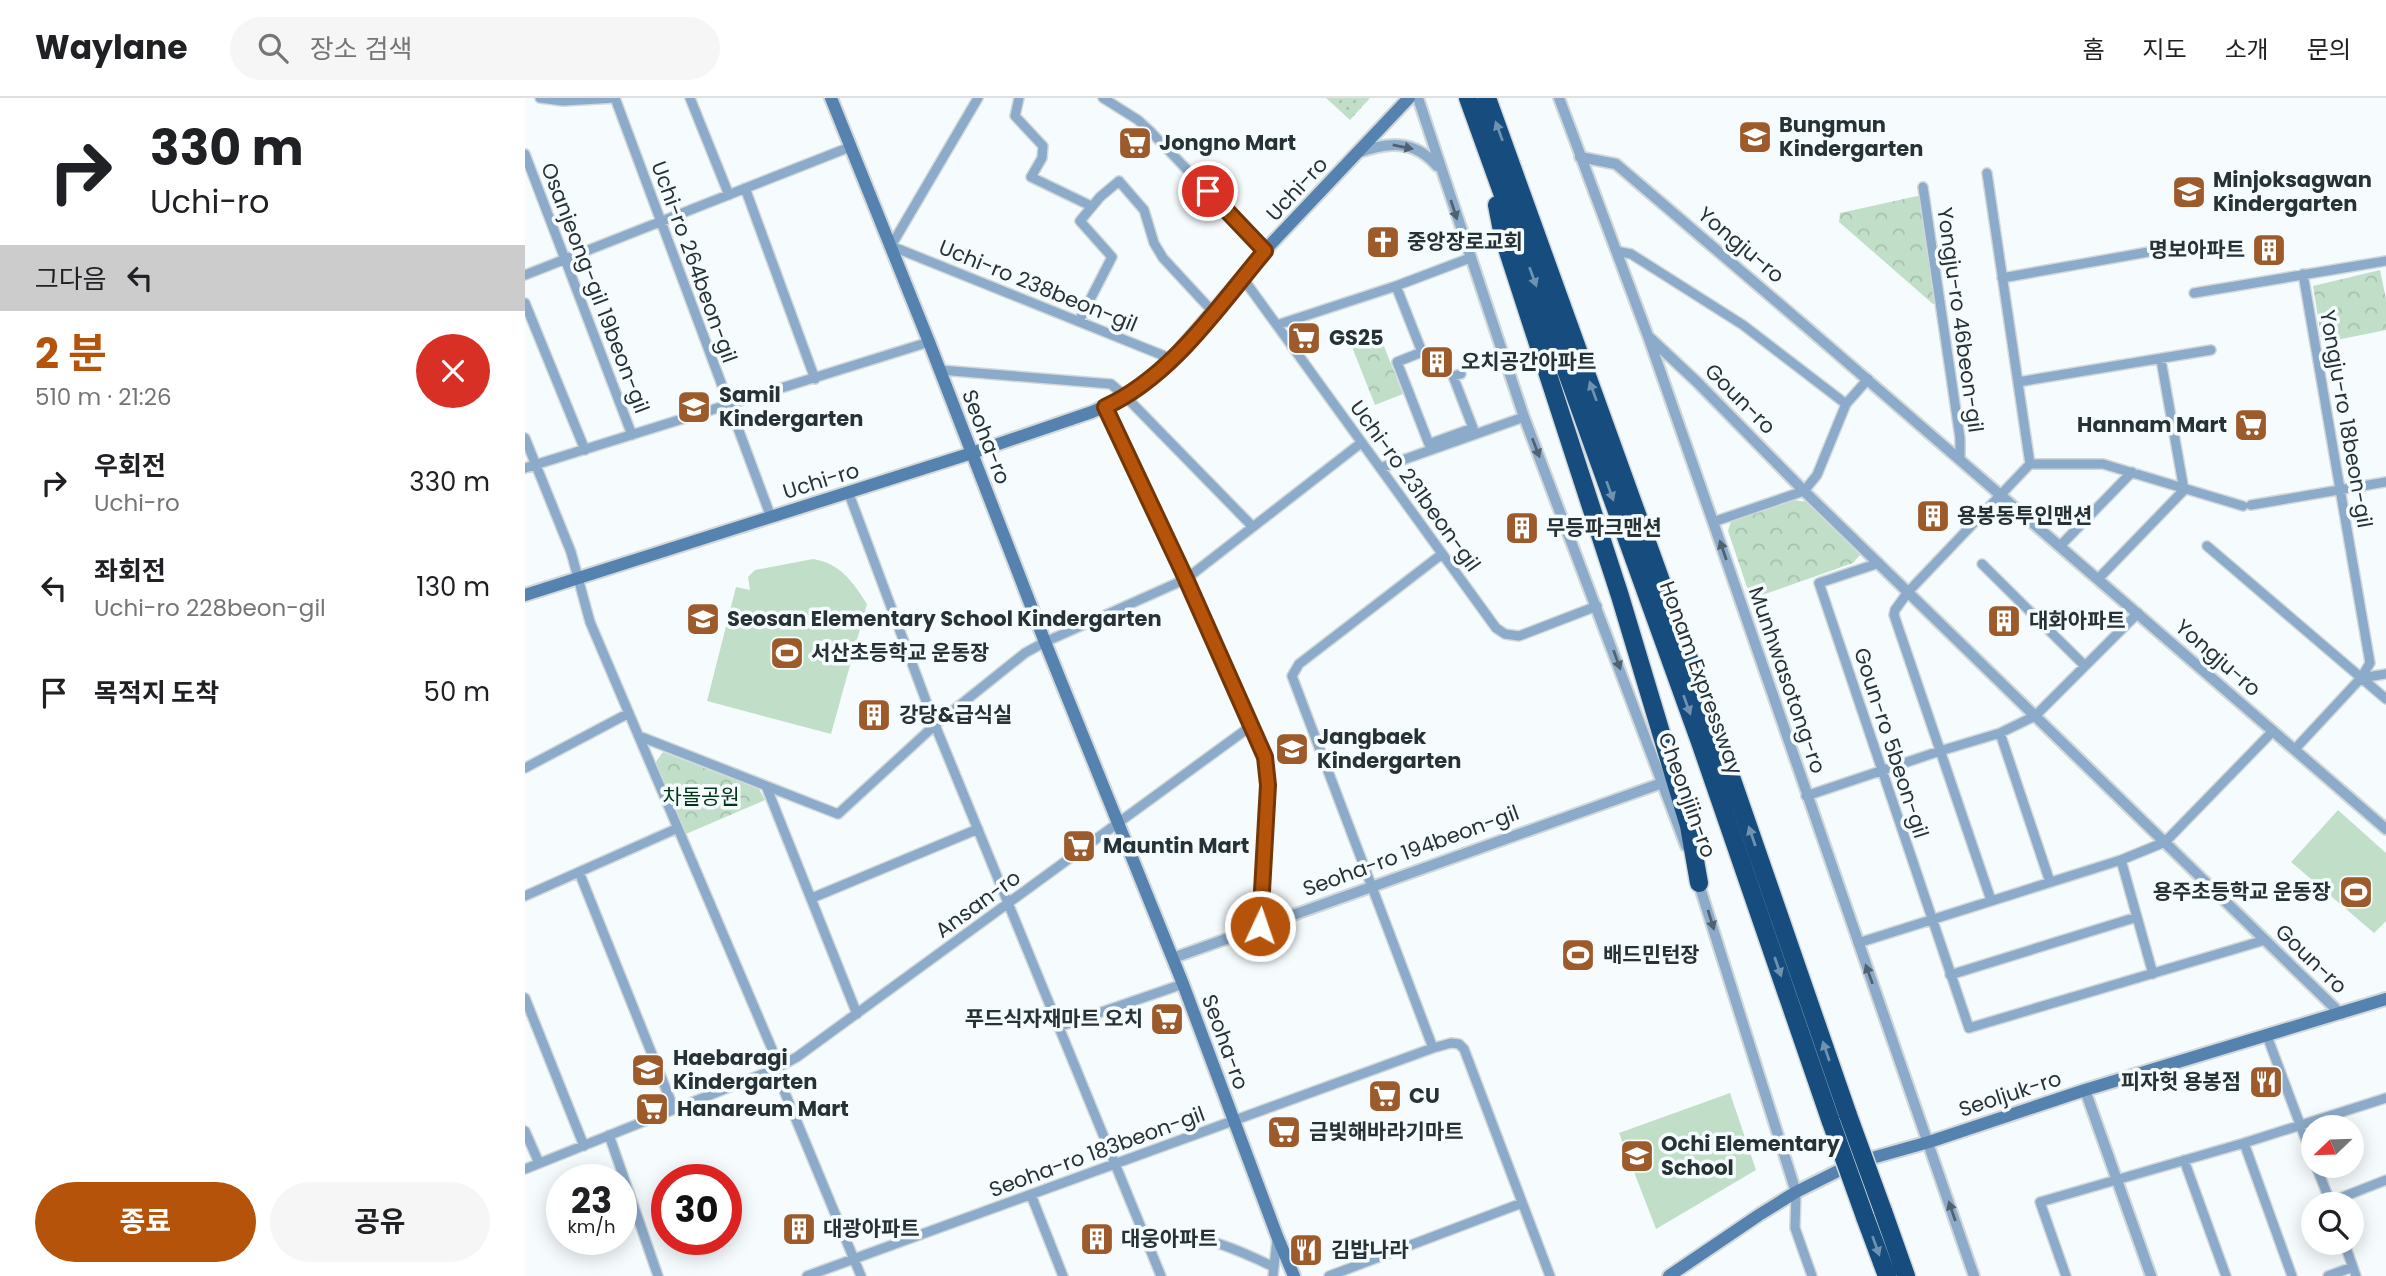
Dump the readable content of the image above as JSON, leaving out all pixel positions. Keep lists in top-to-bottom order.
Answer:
{
  "streets": {
    "highway": ["Honam Expressway"],
    "main road": ["Uchi-ro", "Seoha-ro", "Seoljuk-ro"],
    "street": [
      "Yongju-ro",
      "Uchi-ro 264beon-gil",
      "Uchi-ro 238beon-gil",
      "Osanjeong-gil 19beon-gil",
      "Yongju-ro 46beon-gil",
      "Goun-ro",
      "Yongju-ro 18beon-gil",
      "Uchi-ro 231beon-gil",
      "Munhwasotong-ro",
      "Goun-ro 5beon-gil",
      "Cheonjiin-ro",
      "Seoha-ro 194beon-gil",
      "Ansan-ro",
      "Seoha-ro 183beon-gil"
    ]
  },
  "crossings": [
    ["Uchi-ro", "Uchi-ro 264beon-gil"],
    ["Uchi-ro", "Uchi-ro 238beon-gil"],
    ["Uchi-ro", "Seoha-ro"],
    ["Uchi-ro", "Uchi-ro 231beon-gil"],
    ["Yongju-ro", "Yongju-ro 46beon-gil"],
    ["Yongju-ro", "Munhwasotong-ro"],
    ["Uchi-ro 238beon-gil", "Seoha-ro"],
    ["Goun-ro", "Munhwasotong-ro"],
    ["Goun-ro", "Goun-ro 5beon-gil"],
    ["Goun-ro", "Seoljuk-ro"],
    ["Seoha-ro", "Seoha-ro 194beon-gil"],
    ["Seoha-ro", "Ansan-ro"],
    ["Seoha-ro", "Seoha-ro 183beon-gil"],
    ["Uchi-ro 231beon-gil", "Cheonjiin-ro"],
    ["Munhwasotong-ro", "Seoljuk-ro"],
    ["Cheonjiin-ro", "Seoha-ro 194beon-gil"],
    ["Cheonjiin-ro", "Seoljuk-ro"]
  ],
  "one_way": ["Munhwasotong-ro", "Cheonjiin-ro"],
  "parks": ["차돌공원"],
  "places": {
    "school or university": [
      "Bungmun Kindergarten",
      "Minjoksagwan Kindergarten",
      "Samil Kindergarten",
      "Seosan Elementary School Kindergarten",
      "Jangbaek Kindergarten",
      "Haebaragi Kindergarten",
      "Ochi Elementary School"
    ],
    "supermarket": [
      "Jongno Mart",
      "GS25",
      "Hannam Mart",
      "Mauntin Mart",
      "푸드식자재마트 오치",
      "CU",
      "Hanareum Mart",
      "금빛해바라기마트"
    ],
    "church": ["중앙장로교회"],
    "building": [
      "명보아파트",
      "오치공간아파트",
      "용봉동투인맨션",
      "무등파크맨션",
      "대화아파트",
      "강당&급식실",
      "대광아파트",
      "대웅아파트"
    ],
    "sports": ["서산초등학교 운동장", "용주초등학교 운동장", "배드민턴장"],
    "restaurant": ["피자헛 용봉점", "김밥나라"]
  },
  "north": "bottom left",
  "page": {
    "header": "Waylane",
    "search": "장소 검색",
    "nav": [
      "홈",
      "지도",
      "소개",
      "문의"
    ],
    "turn": ["330 m", "Uchi-ro"],
    "then": "그다음",
    "heading": ["2 분", "510 m · 21:26"],
    "list": [
      {
        "name": "우회전",
        "note": "Uchi-ro",
        "value": "330 m"
      },
      {
        "name": "좌회전",
        "note": "Uchi-ro 228beon-gil",
        "value": "130 m"
      },
      {
        "name": "목적지 도착",
        "value": "50 m"
      }
    ],
    "speed": "23 km/h",
    "limit": "30",
    "buttons": ["종료", "공유"]
  }
}
